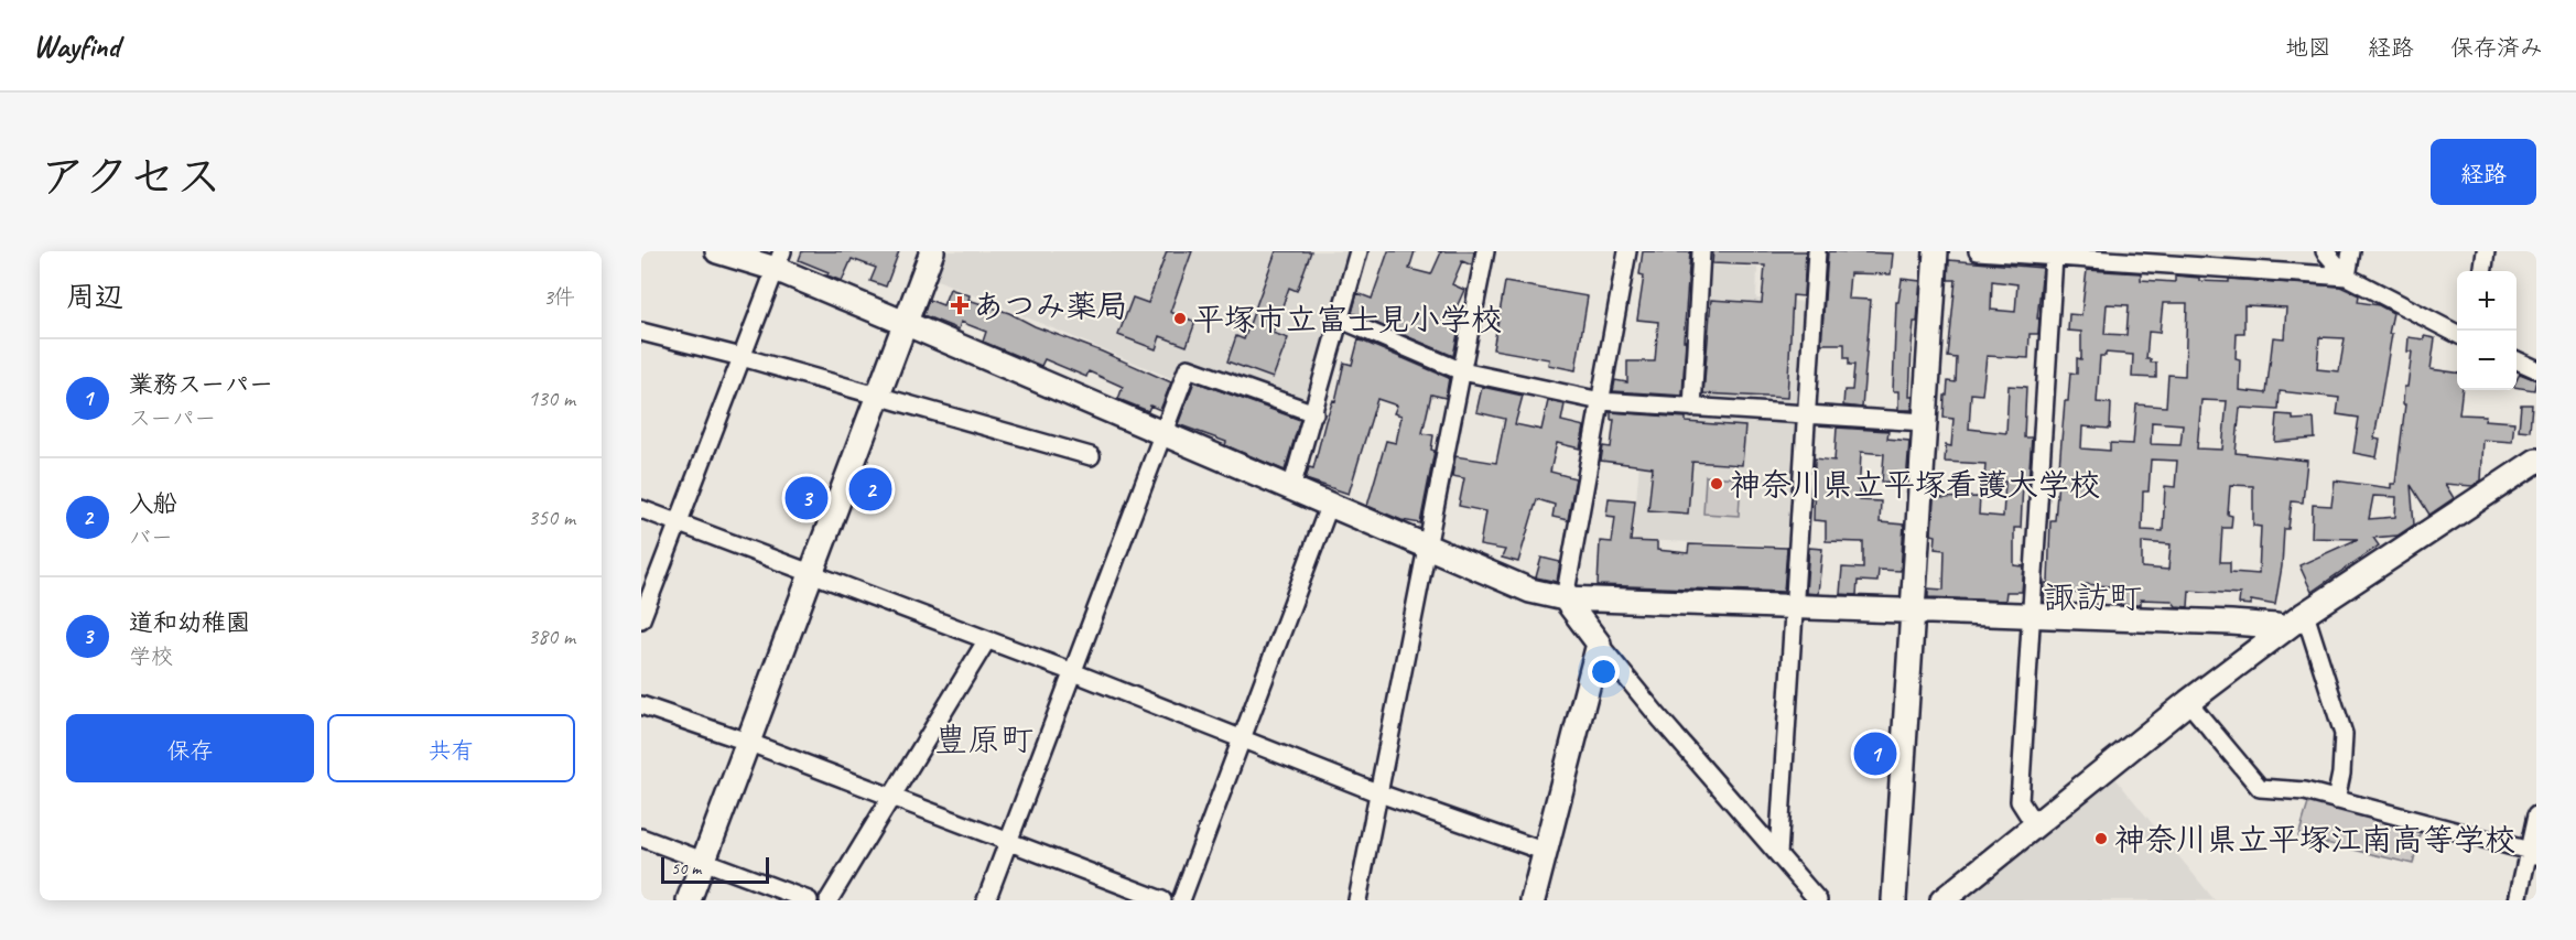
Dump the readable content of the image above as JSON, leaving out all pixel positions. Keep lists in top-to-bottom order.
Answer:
{
  "districts": ["諏訪町", "豊原町"],
  "places": {
    "health": ["あつみ薬局"],
    "other": ["平塚市立富士見小学校", "神奈川県立平塚看護大学校", "神奈川県立平塚江南高等学校"]
  },
  "scale_bar": "50 m",
  "page": {
    "header": "Wayfind",
    "nav": ["地図", "経路", "保存済み"],
    "title": "アクセス",
    "buttons": [
      "経路",
      ["保存", "共有"]
    ],
    "heading": ["周辺", "3件"],
    "map_buttons": ["+", "−"],
    "list": [
      {
        "mark": "1",
        "name": "業務スーパー",
        "note": "スーパー",
        "value": "130 m"
      },
      {
        "mark": "2",
        "name": "入船",
        "note": "バー",
        "value": "350 m"
      },
      {
        "mark": "3",
        "name": "道和幼稚園",
        "note": "学校",
        "value": "380 m"
      }
    ],
    "pins": ["2", "3", "1"],
    "scale": "50 m"
  }
}
